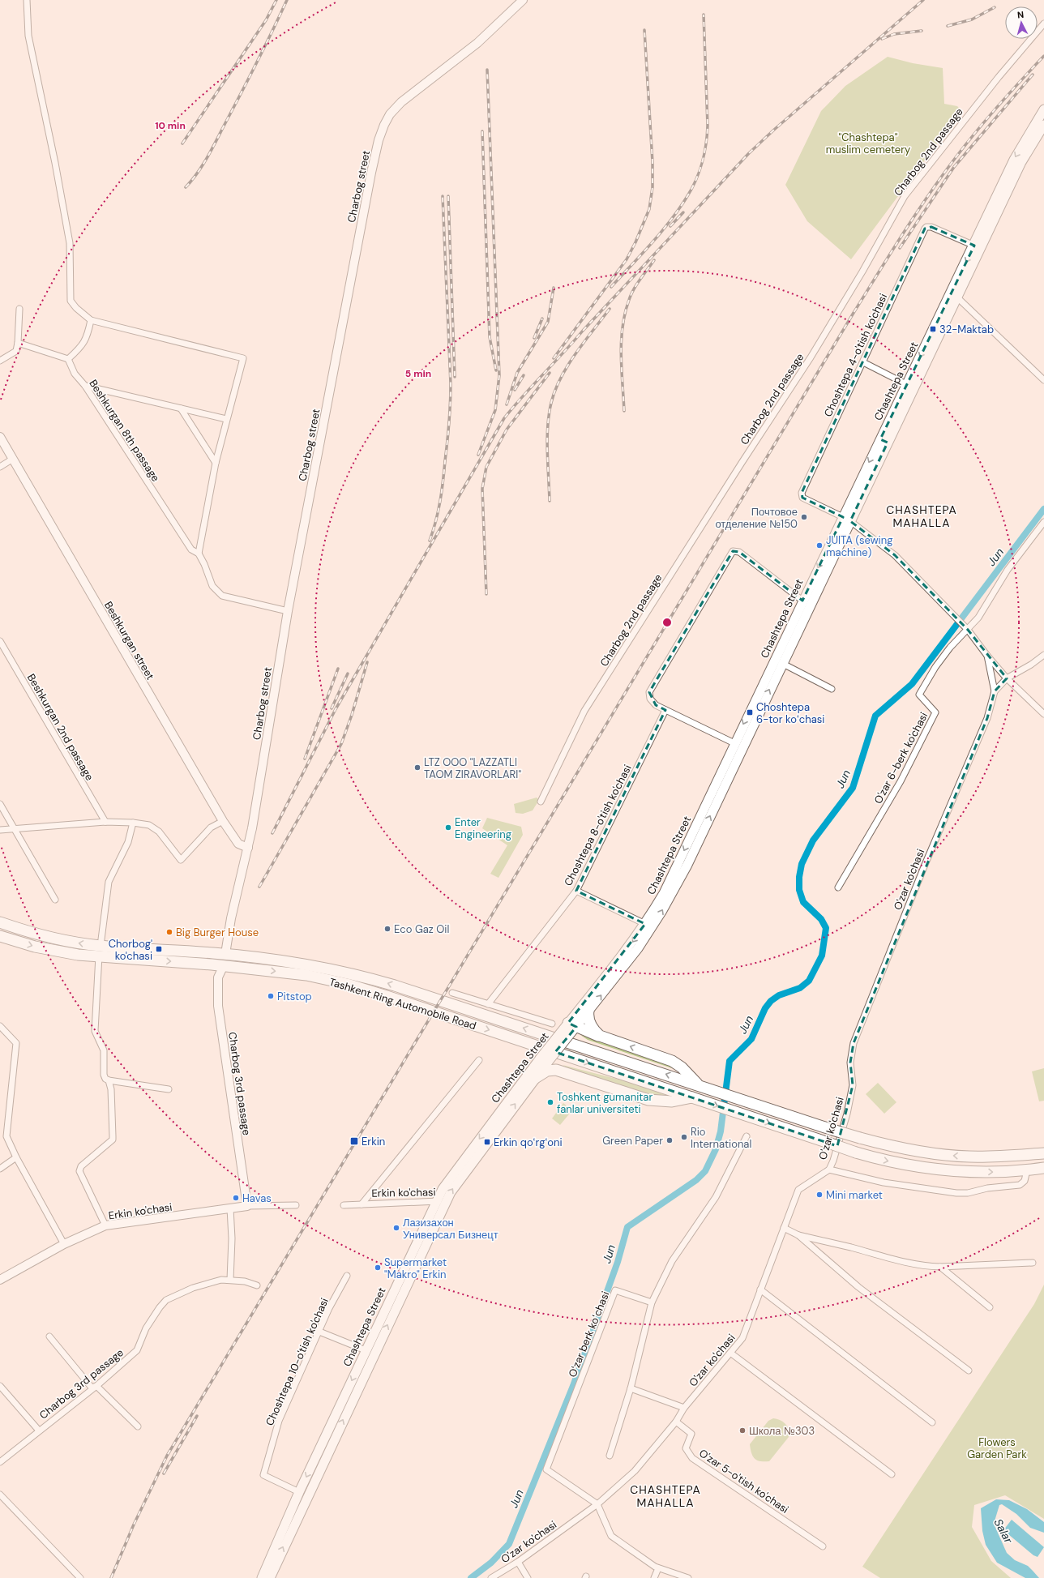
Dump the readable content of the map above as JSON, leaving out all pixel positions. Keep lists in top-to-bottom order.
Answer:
{
  "streets": {
    "highway": ["Tashkent Ring Automobile Road"],
    "main road": ["Chashtepa Street"],
    "street": [
      "Charbog 2nd passage",
      "Charbog street",
      "Choshtepa 4-o'tish ko'chasi",
      "Beshkurgan 8th passage",
      "Beshkurgan street",
      "Beshkurgan 2nd passage",
      "O'zar 6-berk ko'chasi",
      "Choshtepa 8-o'tish ko'chasi",
      "O'zar ko'chasi",
      "Charbog 3rd passage",
      "Erkin ko'chasi",
      "Oʻzar berk koʻchasi",
      "Choshtepa 10-o'tish ko'chasi",
      "Chаrbog 3rd passage",
      "O'zar 5-o'tish ko'chasi"
    ]
  },
  "crossings": [
    ["Charbog street", "Beshkurgan 8th passage"],
    ["Charbog street", "Beshkurgan street"],
    ["Charbog street", "Tashkent Ring Automobile Road"],
    ["Choshtepa 4-o'tish ko'chasi", "Chashtepa Street"],
    ["Chashtepa Street", "Erkin ko'chasi"],
    ["Chashtepa Street", "Choshtepa 10-o'tish ko'chasi"],
    ["O'zar ko'chasi", "Oʻzar berk koʻchasi"],
    ["O'zar ko'chasi", "O'zar 5-o'tish ko'chasi"],
    ["Tashkent Ring Automobile Road", "Charbog 3rd passage"],
    ["Charbog 3rd passage", "Erkin ko'chasi"]
  ],
  "districts": ["CHASHTEPA MAHALLA", "CHASHTEPA MAHALLA"],
  "water": ["Jun", "Salar"],
  "parks": ["\"Chashtepa\" muslim cemetery", "Flowers Garden Park"],
  "places": {
    "transit": [
      "32-Maktab",
      "Choshtepa 6-tor koʻchasi",
      "Chorbog' ko'chasi",
      "Erkin",
      "Erkin qoʻrgʻoni"
    ],
    "other": [
      "Почтовое отделение №150",
      "JUITA (sewing machine)",
      "LTZ OOO \"LAZZATLI TAOM ZIRAVORLARI\"",
      "Enter Engineering",
      "Eco Gaz Oil",
      "Big Burger House",
      "Pitstop",
      "Toshkent gumanitar fanlar universiteti",
      "Rio International",
      "Green Paper",
      "Mini market",
      "Havas",
      "Лазизахон Универсал Бизнецт",
      "Supermarket \"Makro\" Erkin",
      "Школа №303"
    ]
  },
  "north": "top",
  "rings": ["10 min", "5 min"]
}
